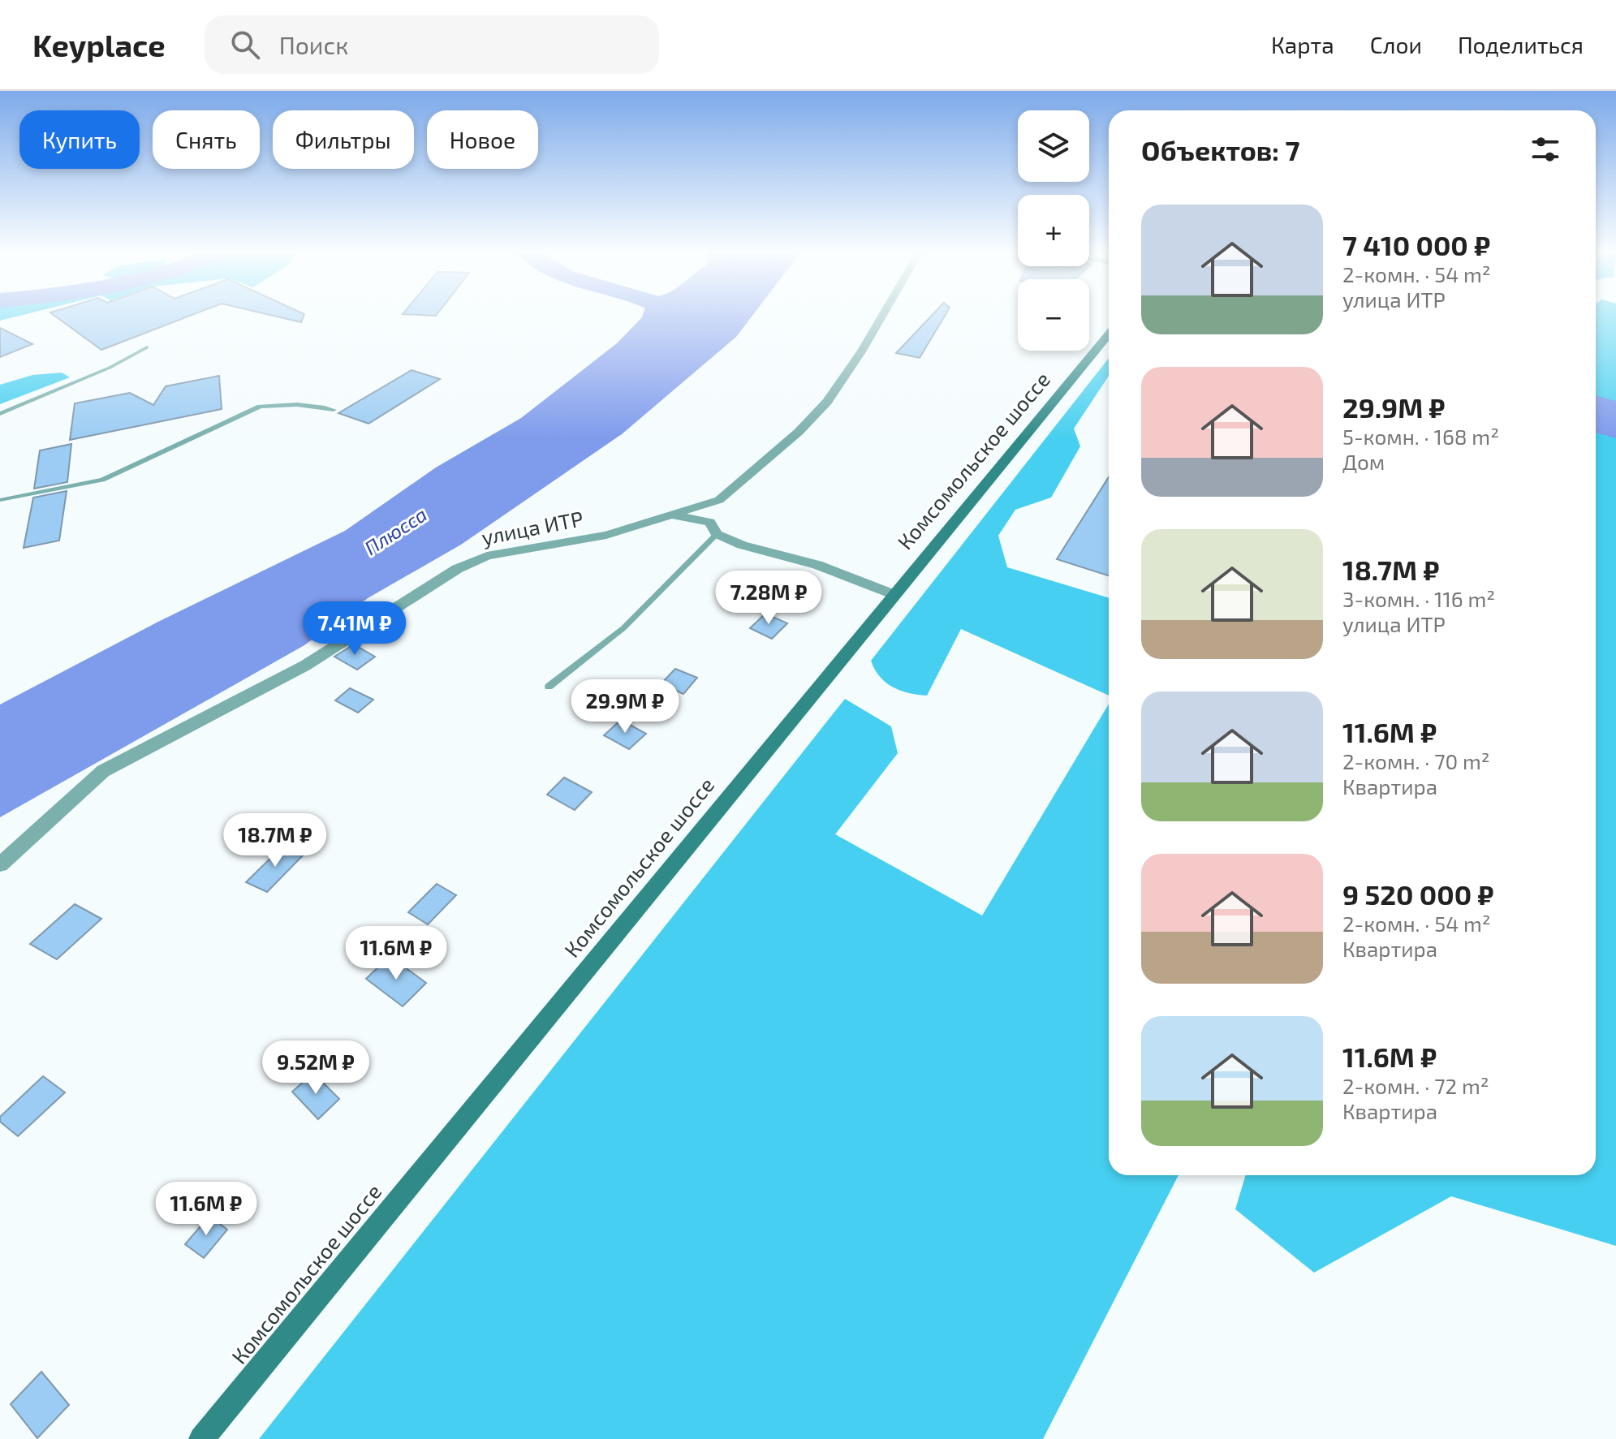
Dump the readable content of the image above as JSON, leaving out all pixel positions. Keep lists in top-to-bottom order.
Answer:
{
  "streets": {
    "main road": ["Комсомольское шоссе"],
    "street": ["улица ИТР"]
  },
  "water": ["Плюсса"],
  "page": {
    "header": "Keyplace",
    "search": "Поиск",
    "nav": ["Карта", "Слои", "Поделиться"],
    "map_buttons": ["+", "−"],
    "chip": [
      "Купить",
      "Снять",
      "Фильтры",
      "Новое"
    ],
    "heading": "Объектов: 7",
    "list": [
      {
        "name": "7 410 000 ₽",
        "note": "2-комн. · 54 m² · улица ИТР"
      },
      {
        "name": "29.9M ₽",
        "note": "5-комн. · 168 m² · Дом"
      },
      {
        "name": "18.7M ₽",
        "note": "3-комн. · 116 m² · улица ИТР"
      },
      {
        "name": "11.6M ₽",
        "note": "2-комн. · 70 m² · Квартира"
      },
      {
        "name": "9 520 000 ₽",
        "note": "2-комн. · 54 m² · Квартира"
      },
      {
        "name": "11.6M ₽",
        "note": "2-комн. · 72 m² · Квартира"
      }
    ],
    "price": [
      "7.28M ₽",
      "7.41M ₽",
      "29.9M ₽",
      "18.7M ₽",
      "11.6M ₽",
      "9.52M ₽",
      "11.6M ₽"
    ]
  }
}
